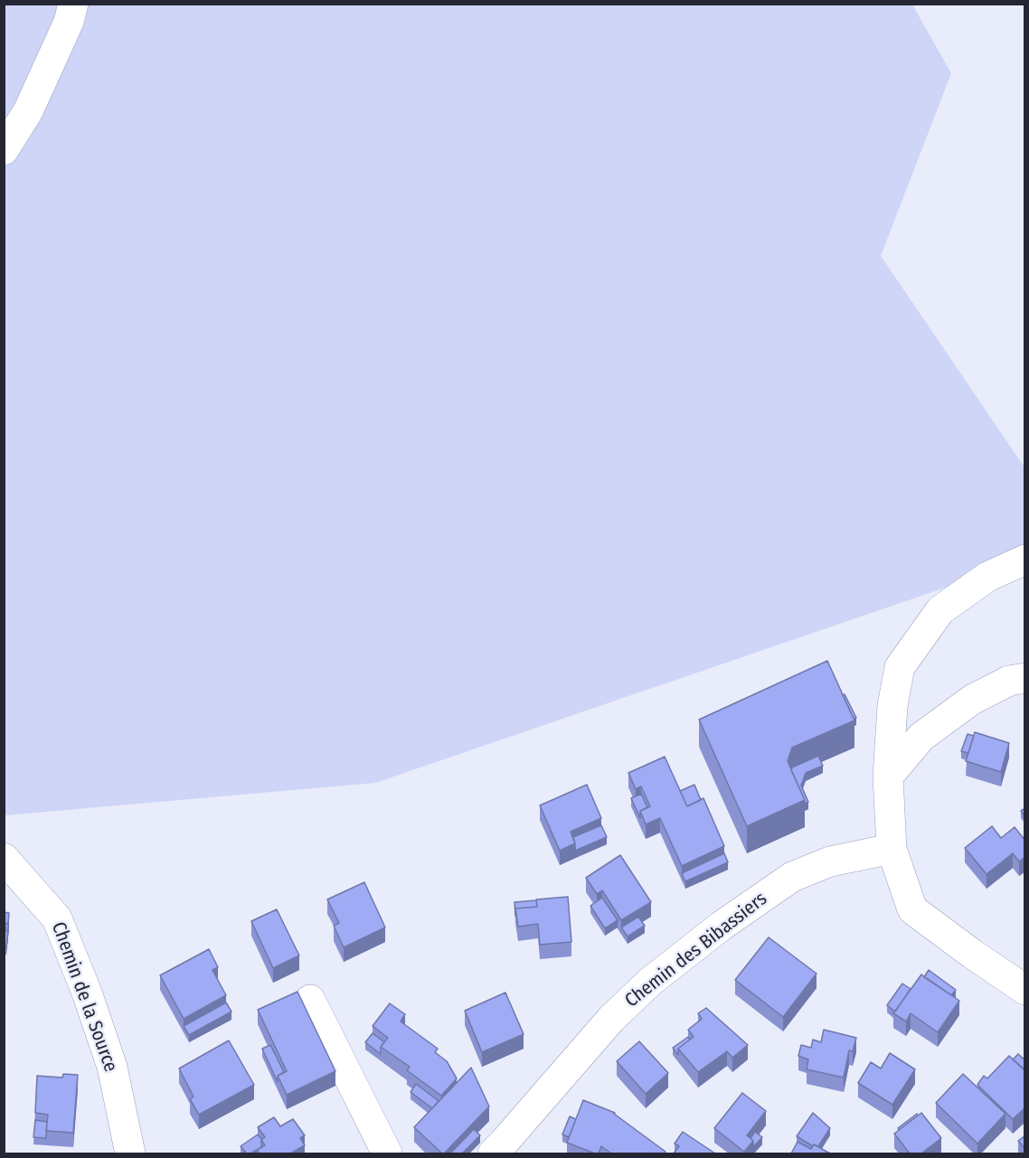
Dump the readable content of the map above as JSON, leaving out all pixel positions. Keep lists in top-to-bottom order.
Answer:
{
  "streets": {
    "street": ["Chemin des Bibassiers", "Chemin de la Source"]
  }
}
